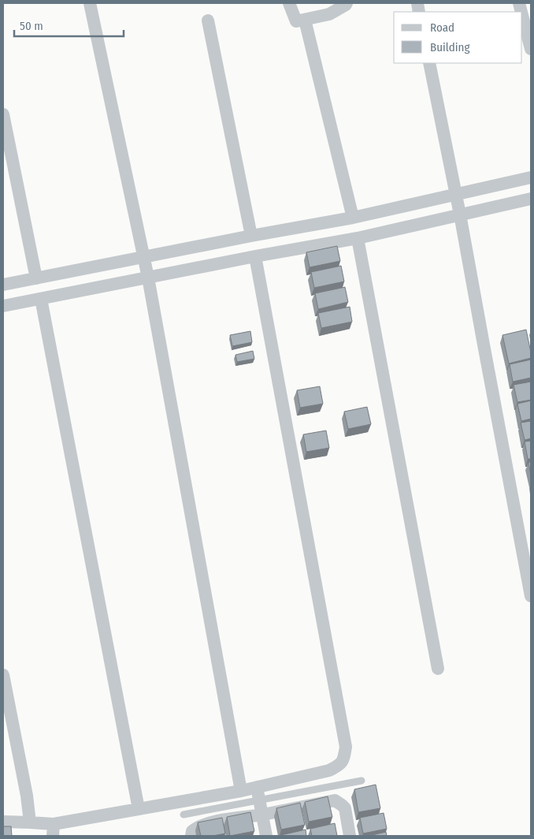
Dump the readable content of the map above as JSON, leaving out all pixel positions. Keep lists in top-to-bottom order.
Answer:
{
  "legend": ["Road", "Building"],
  "scale_bar": "50 m"
}
